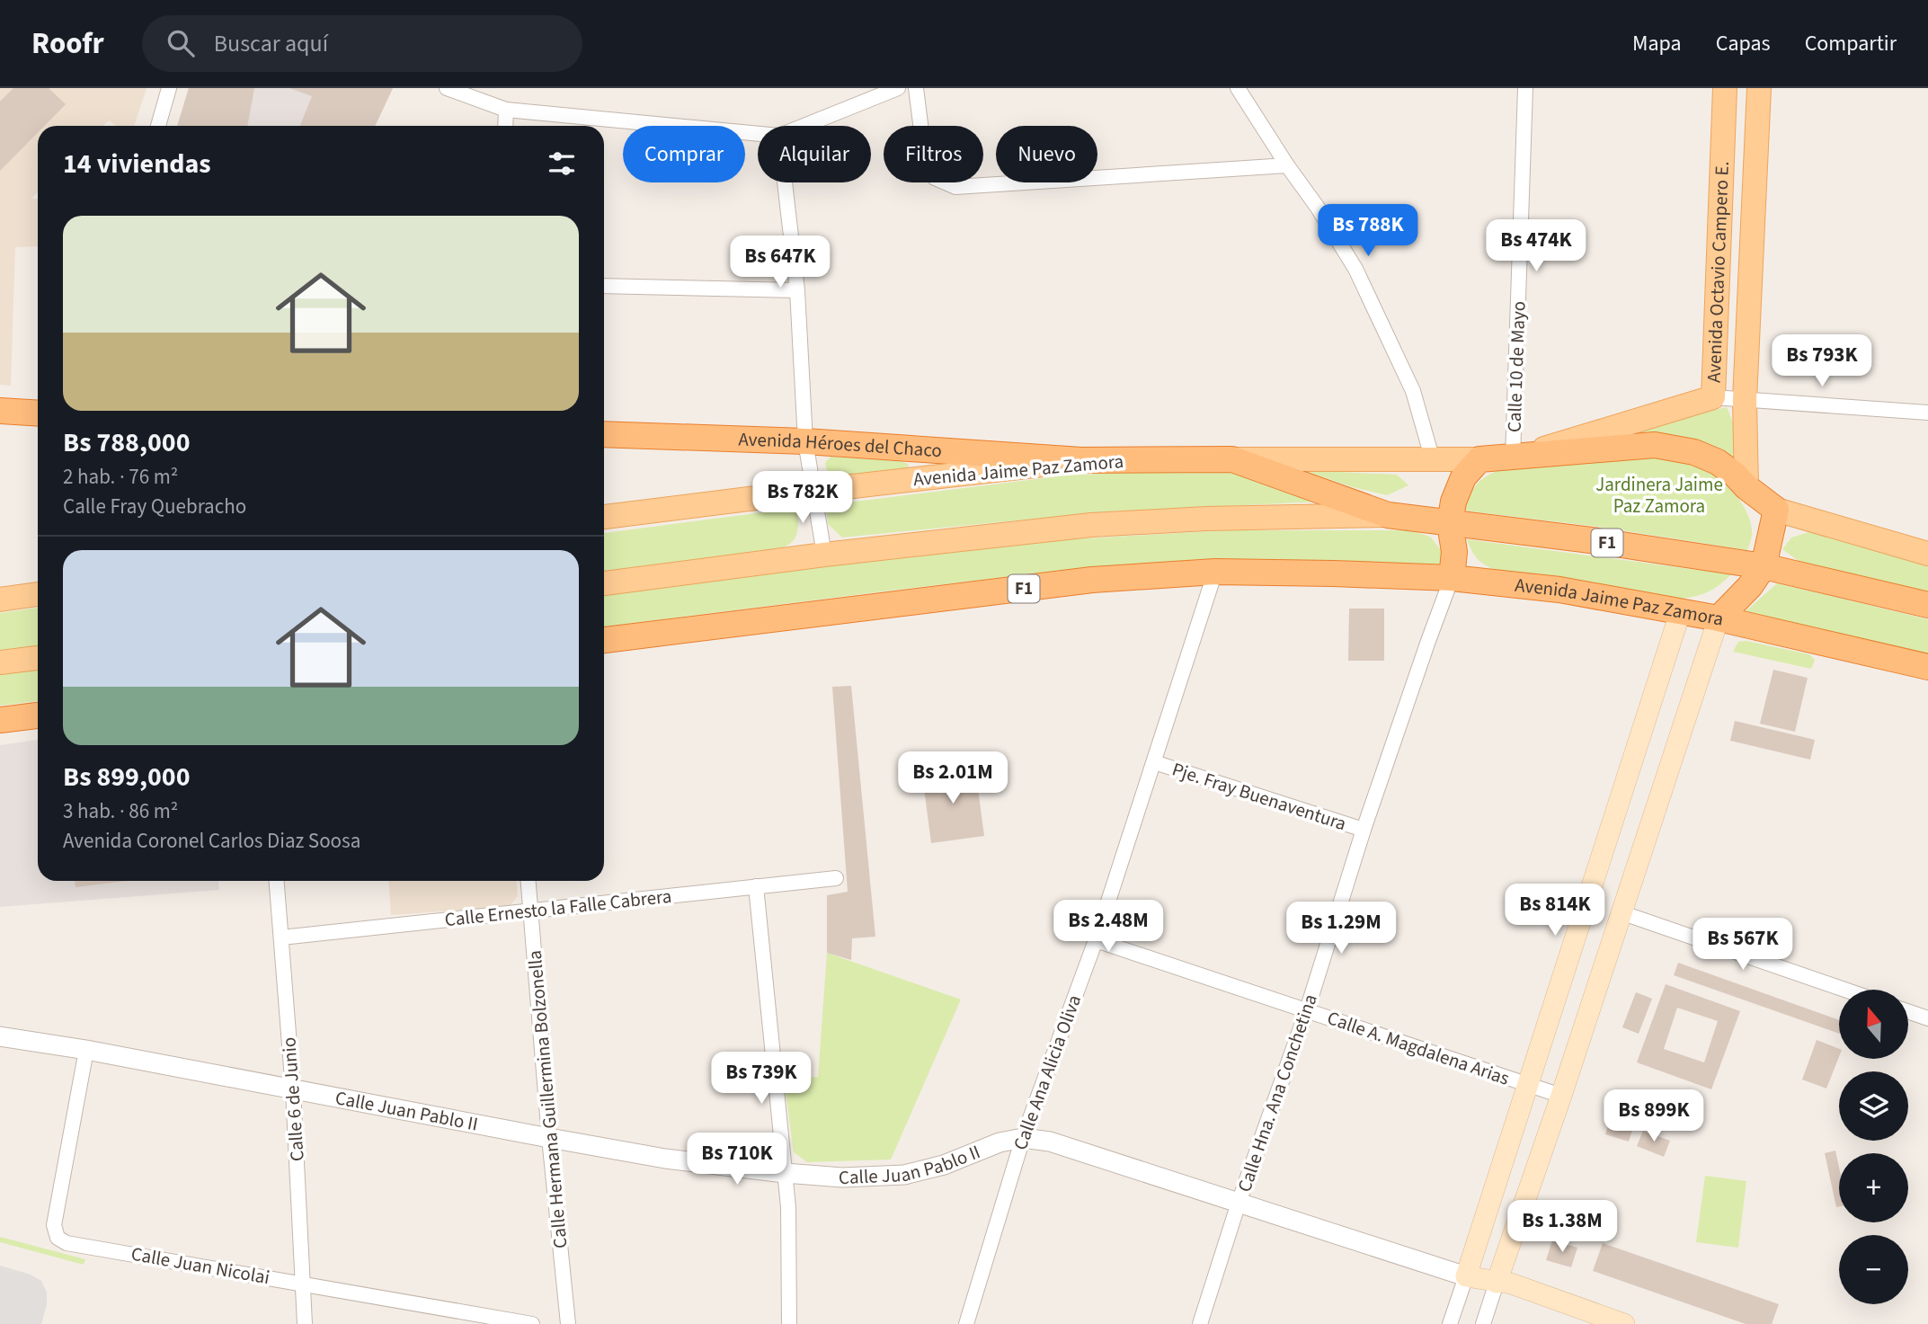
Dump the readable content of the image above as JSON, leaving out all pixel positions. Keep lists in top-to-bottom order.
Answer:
{
  "streets": {
    "highway": ["Avenida Héroes del Chaco", "Avenida Jaime Paz Zamora", "F1"],
    "main road": ["Avenida Octavio Campero E."],
    "street": [
      "Calle 10 de Mayo",
      "Pje. Fray Buenaventura",
      "Calle Ernesto la Falle Cabrera",
      "Calle A. Magdalena Arias",
      "Calle Ana Alicia Oliva",
      "Calle Hna. Ana Conchetina",
      "Calle 6 de Junio",
      "Calle Hermana Guillermina Bolzonella",
      "Calle Juan Pablo II",
      "Calle Juan Nicolai"
    ]
  },
  "crossings": [
    ["Avenida Octavio Campero E.", "Calle 10 de Mayo"],
    ["Avenida Octavio Campero E.", "Avenida Jaime Paz Zamora"],
    ["Calle 10 de Mayo", "Avenida Jaime Paz Zamora"],
    ["Avenida Héroes del Chaco", "Avenida Jaime Paz Zamora"],
    ["Avenida Jaime Paz Zamora", "F1"],
    ["Avenida Jaime Paz Zamora", "Calle Ana Alicia Oliva"],
    ["Avenida Jaime Paz Zamora", "Calle Hna. Ana Conchetina"],
    ["Pje. Fray Buenaventura", "Calle Ana Alicia Oliva"],
    ["Pje. Fray Buenaventura", "Calle Hna. Ana Conchetina"],
    ["Calle Ernesto la Falle Cabrera", "Calle 6 de Junio"],
    ["Calle Ernesto la Falle Cabrera", "Calle Hermana Guillermina Bolzonella"],
    ["Calle A. Magdalena Arias", "Calle Ana Alicia Oliva"],
    ["Calle A. Magdalena Arias", "Calle Hna. Ana Conchetina"],
    ["Calle Ana Alicia Oliva", "Calle Juan Pablo II"],
    ["Calle Hna. Ana Conchetina", "Calle Juan Pablo II"],
    ["Calle 6 de Junio", "Calle Juan Pablo II"],
    ["Calle 6 de Junio", "Calle Juan Nicolai"],
    ["Calle Hermana Guillermina Bolzonella", "Calle Juan Pablo II"],
    ["Calle Juan Pablo II", "Calle Juan Nicolai"]
  ],
  "parks": ["Jardinera Jaime Paz Zamora"],
  "north": "top",
  "page": {
    "header": "Roofr",
    "search": "Buscar aquí",
    "nav": ["Mapa", "Capas", "Compartir"],
    "chip": [
      "Comprar",
      "Alquilar",
      "Filtros",
      "Nuevo"
    ],
    "heading": "14 viviendas",
    "list": [
      {
        "name": "Bs 788,000",
        "note": "2 hab. · 76 m² · Calle Fray Quebracho"
      },
      {
        "name": "Bs 899,000",
        "note": "3 hab. · 86 m² · Avenida Coronel Carlos Diaz Soosa"
      }
    ],
    "price": [
      "Bs 788K",
      "Bs 474K",
      "Bs 647K",
      "Bs 793K",
      "Bs 782K",
      "Bs 2.01M",
      "Bs 814K",
      "Bs 2.48M",
      "Bs 1.29M",
      "Bs 567K",
      "Bs 739K",
      "Bs 899K",
      "Bs 710K",
      "Bs 1.38M"
    ],
    "map_buttons": ["+", "−"]
  }
}
